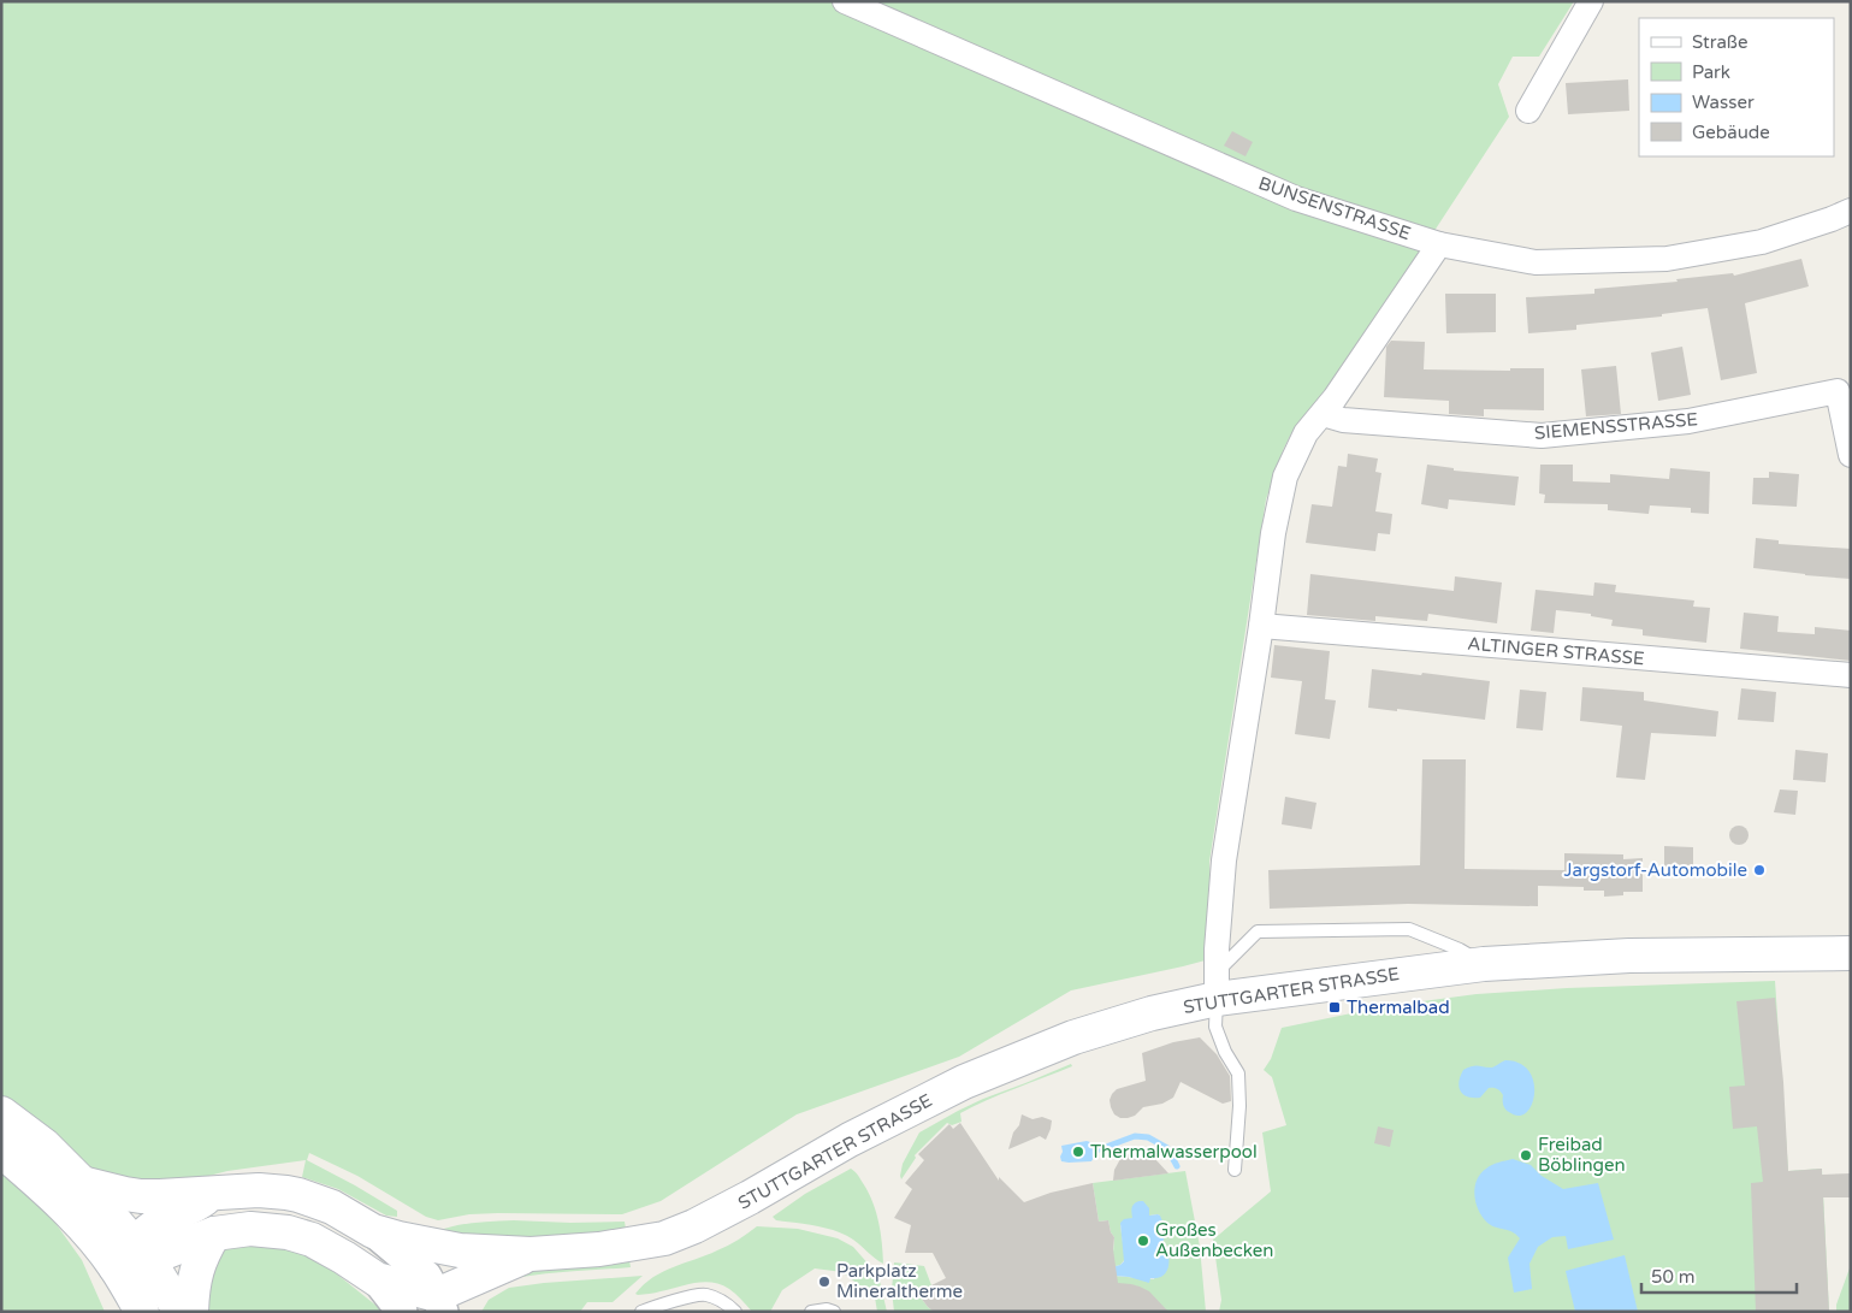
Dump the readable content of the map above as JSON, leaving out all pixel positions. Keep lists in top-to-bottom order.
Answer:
{
  "streets": {
    "main road": ["STUTTGARTER STRASSE"],
    "street": ["BUNSENSTRASSE", "SIEMENSSTRASSE", "ALTINGER STRASSE"]
  },
  "places": {
    "other": [
      "Jargstorf-Automobile",
      "Thermalwasserpool",
      "Freibad Böblingen",
      "Großes Außenbecken",
      "Parkplatz Mineraltherme"
    ],
    "transit": ["Thermalbad"]
  },
  "legend": [
    "Straße",
    "Park",
    "Wasser",
    "Gebäude"
  ],
  "scale_bar": "50 m"
}
